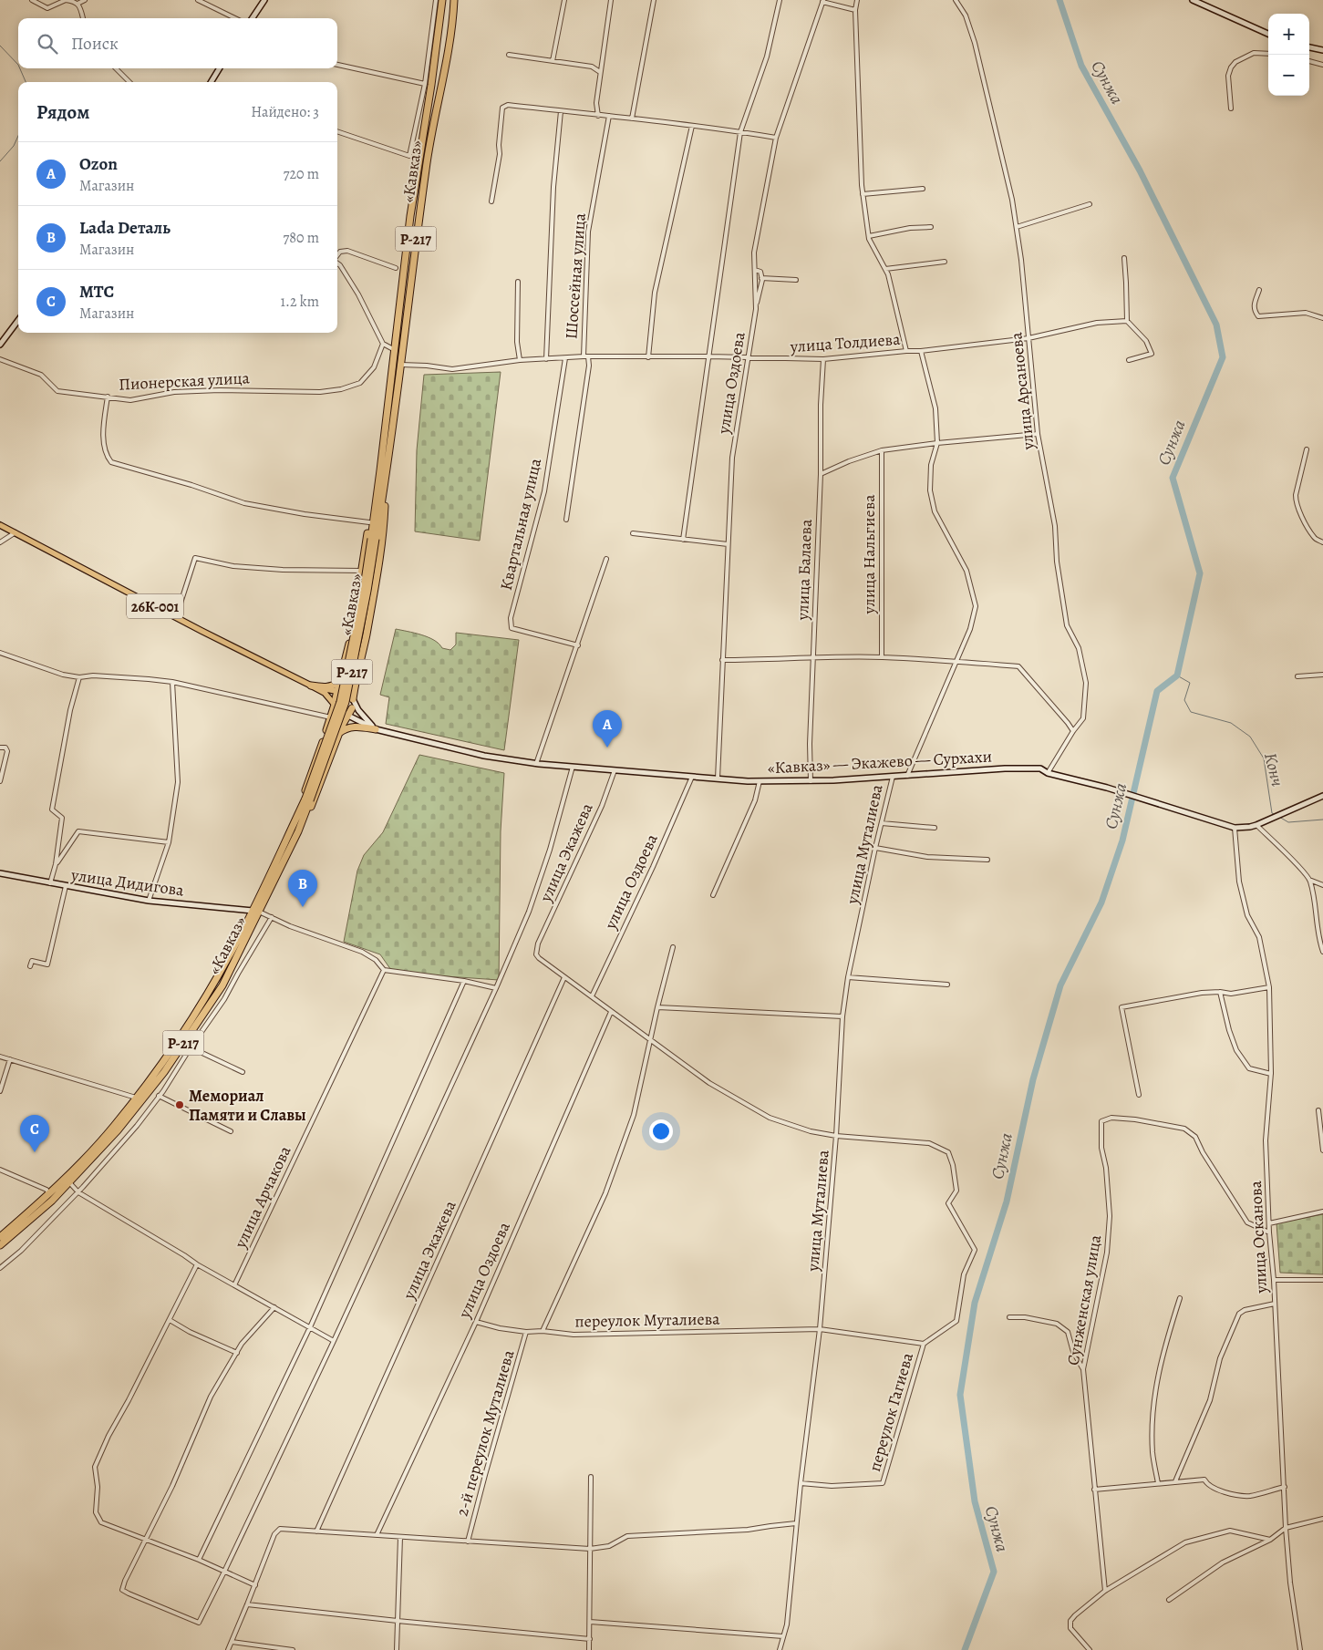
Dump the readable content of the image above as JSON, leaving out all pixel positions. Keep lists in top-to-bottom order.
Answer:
{
  "streets": {
    "highway": ["«Кавказ»", "Р-217"],
    "main road": ["26К-001", "«Кавказ» — Экажево — Сурхахи", "улица Дидигова"],
    "street": [
      "Шоссейная улица",
      "улица Толдиева",
      "Пионерская улица",
      "улица Оздоева",
      "улица Арсаноева",
      "Квартальная улица",
      "улица Нальгиева",
      "улица Балаева",
      "улица Муталиева",
      "улица Экажева",
      "улица Арчакова",
      "улица Осканова",
      "Сунженская улица",
      "переулок Муталиева",
      "переулок Гагиева",
      "2-й переулок Муталиева"
    ]
  },
  "crossings": [
    ["«Кавказ»", "Р-217"],
    ["«Кавказ»", "улица Толдиева"],
    ["«Кавказ»", "улица Дидигова"],
    ["Шоссейная улица", "улица Толдиева"],
    ["улица Толдиева", "улица Оздоева"],
    ["улица Толдиева", "улица Арсаноева"],
    ["улица Толдиева", "Квартальная улица"],
    ["улица Толдиева", "улица Балаева"],
    ["улица Толдиева", "улица Муталиева"],
    ["улица Оздоева", "«Кавказ» — Экажево — Сурхахи"],
    ["улица Оздоева", "переулок Муталиева"],
    ["улица Арсаноева", "«Кавказ» — Экажево — Сурхахи"],
    ["улица Балаева", "«Кавказ» — Экажево — Сурхахи"],
    ["«Кавказ» — Экажево — Сурхахи", "улица Муталиева"],
    ["«Кавказ» — Экажево — Сурхахи", "улица Экажева"],
    ["«Кавказ» — Экажево — Сурхахи", "улица Осканова"],
    ["улица Муталиева", "переулок Муталиева"],
    ["улица Муталиева", "переулок Гагиева"],
    ["улица Осканова", "Сунженская улица"],
    ["переулок Муталиева", "переулок Гагиева"],
    ["переулок Муталиева", "2-й переулок Муталиева"]
  ],
  "water": ["Сунжа", "Конч"],
  "places": ["Мемориал Памяти и Славы"],
  "page": {
    "map_buttons": ["+", "−"],
    "search": "Поиск",
    "heading": ["Рядом", "Найдено: 3"],
    "list": [
      {
        "mark": "A",
        "name": "Ozon",
        "note": "Магазин",
        "value": "720 m"
      },
      {
        "mark": "B",
        "name": "Lada Dеталь",
        "note": "Магазин",
        "value": "780 m"
      },
      {
        "mark": "C",
        "name": "МТС",
        "note": "Магазин",
        "value": "1.2 km"
      }
    ],
    "pins": ["A", "B", "C"]
  }
}
